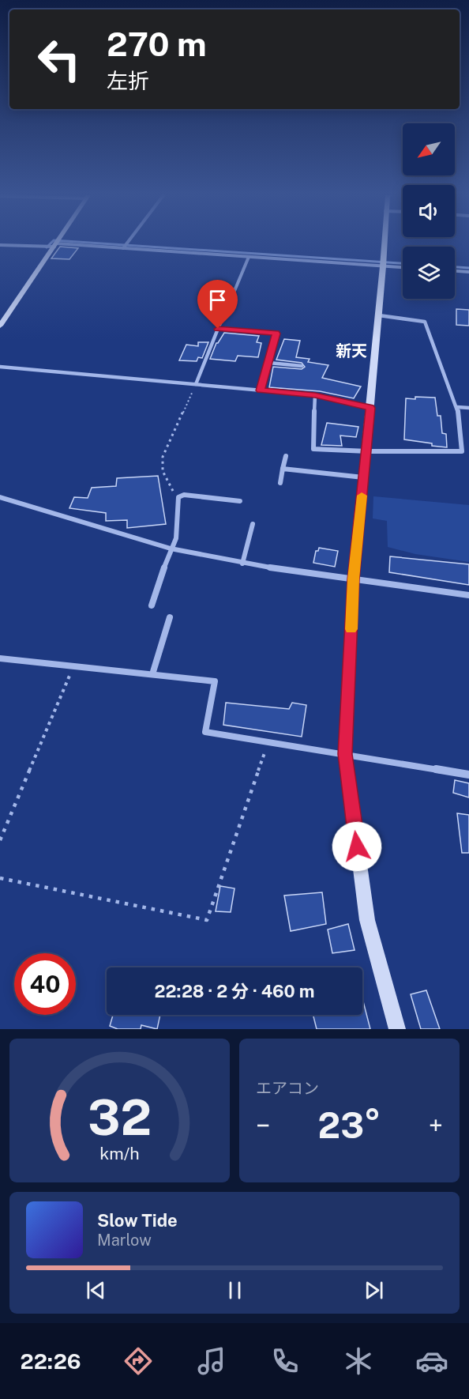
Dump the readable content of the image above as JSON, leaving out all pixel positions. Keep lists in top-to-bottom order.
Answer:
{
  "districts": ["新天"],
  "north": "bottom left",
  "page": {
    "turn": ["270 m", "左折"],
    "limit": "40",
    "trip": "22:28 · 2 分 · 460 m",
    "tile": "エアコン",
    "heat": ["−", "23°", "+"],
    "song": ["Slow Tide", "Marlow"],
    "tabs": "22:26",
    "gauge": ["32", "km/h"]
  }
}
